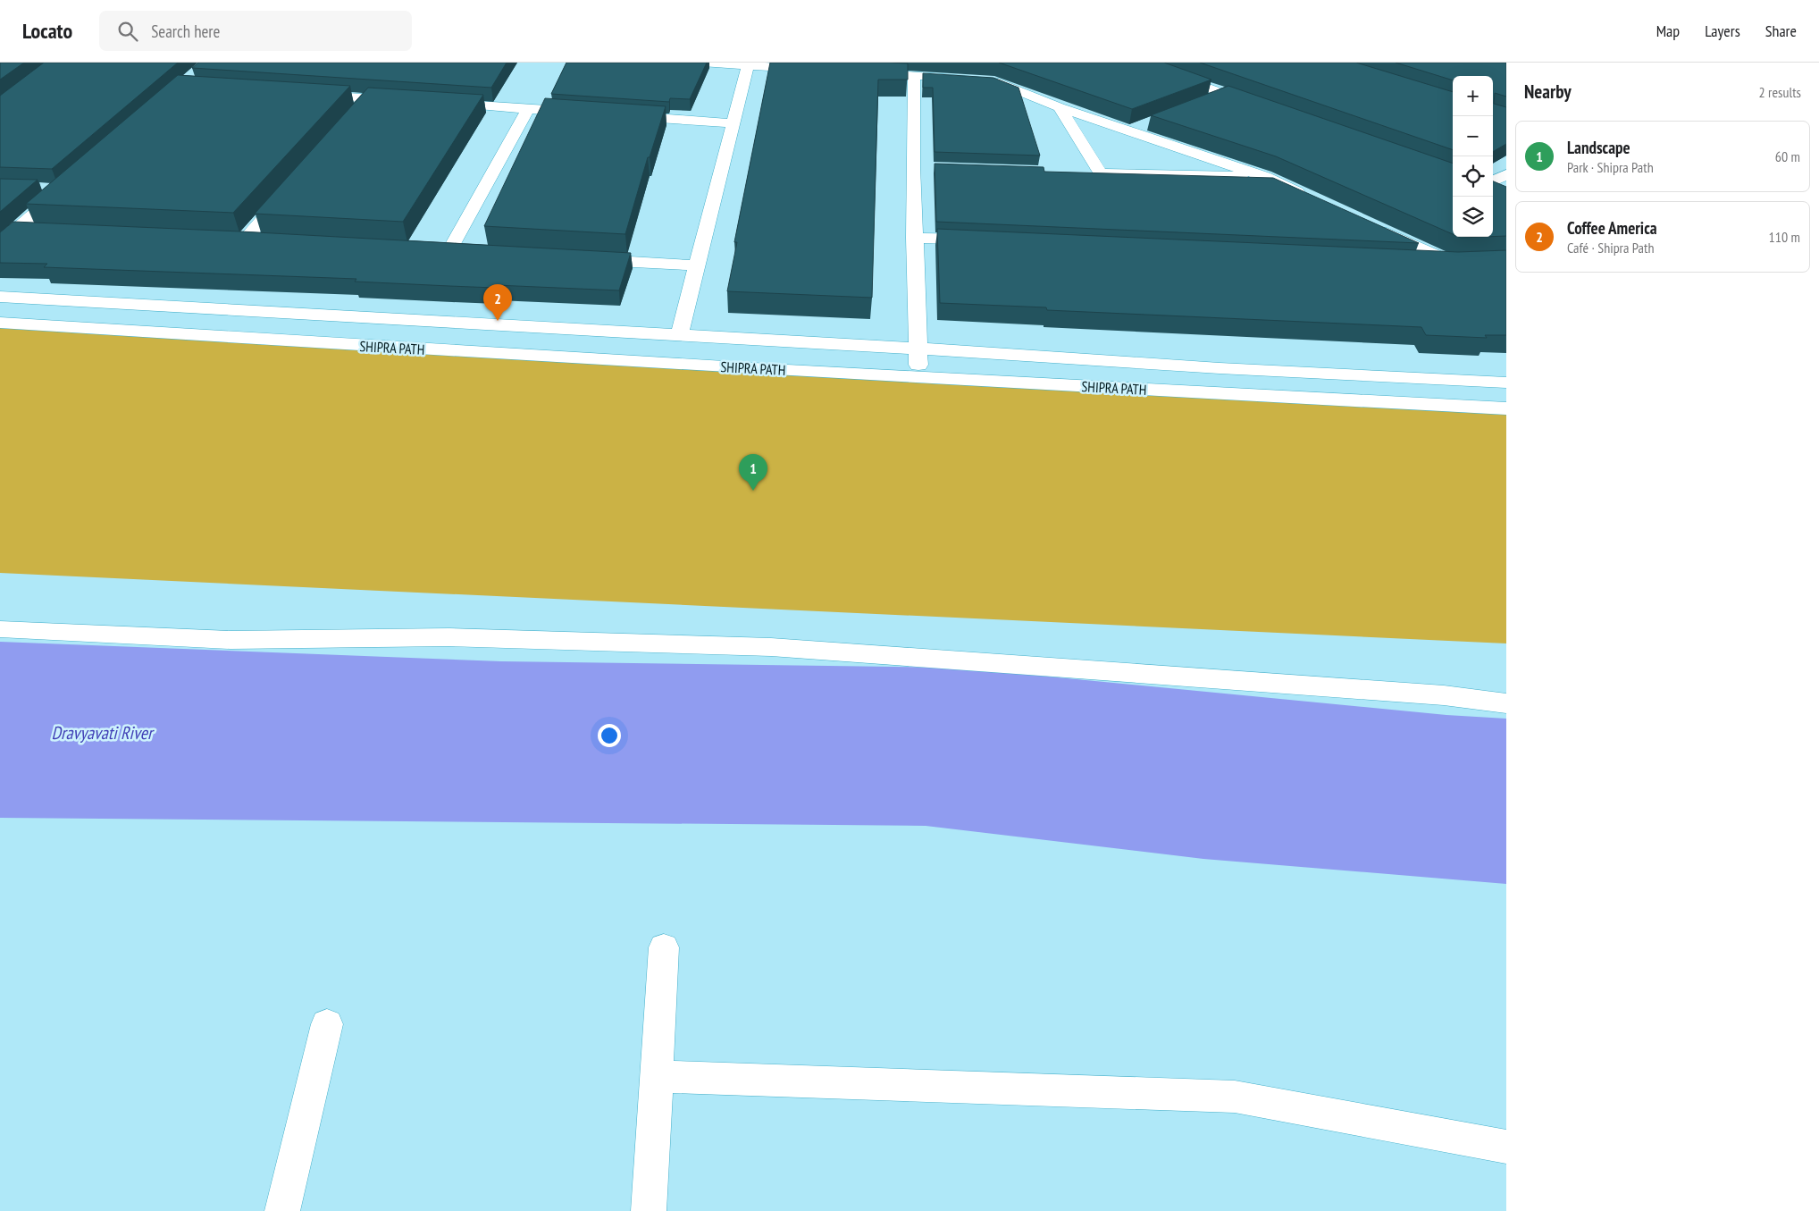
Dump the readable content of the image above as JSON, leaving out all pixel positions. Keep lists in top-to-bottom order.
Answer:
{
  "streets": {
    "street": ["SHIPRA PATH"]
  },
  "water": ["Dravyavati River"],
  "page": {
    "header": "Locato",
    "search": "Search here",
    "nav": ["Map", "Layers", "Share"],
    "heading": ["Nearby", "2 results"],
    "map_buttons": ["+", "−"],
    "list": [
      {
        "mark": "1",
        "name": "Landscape",
        "note": "Park · Shipra Path",
        "value": "60 m"
      },
      {
        "mark": "2",
        "name": "Coffee America",
        "note": "Café · Shipra Path",
        "value": "110 m"
      }
    ],
    "pins": ["2", "1"]
  }
}
